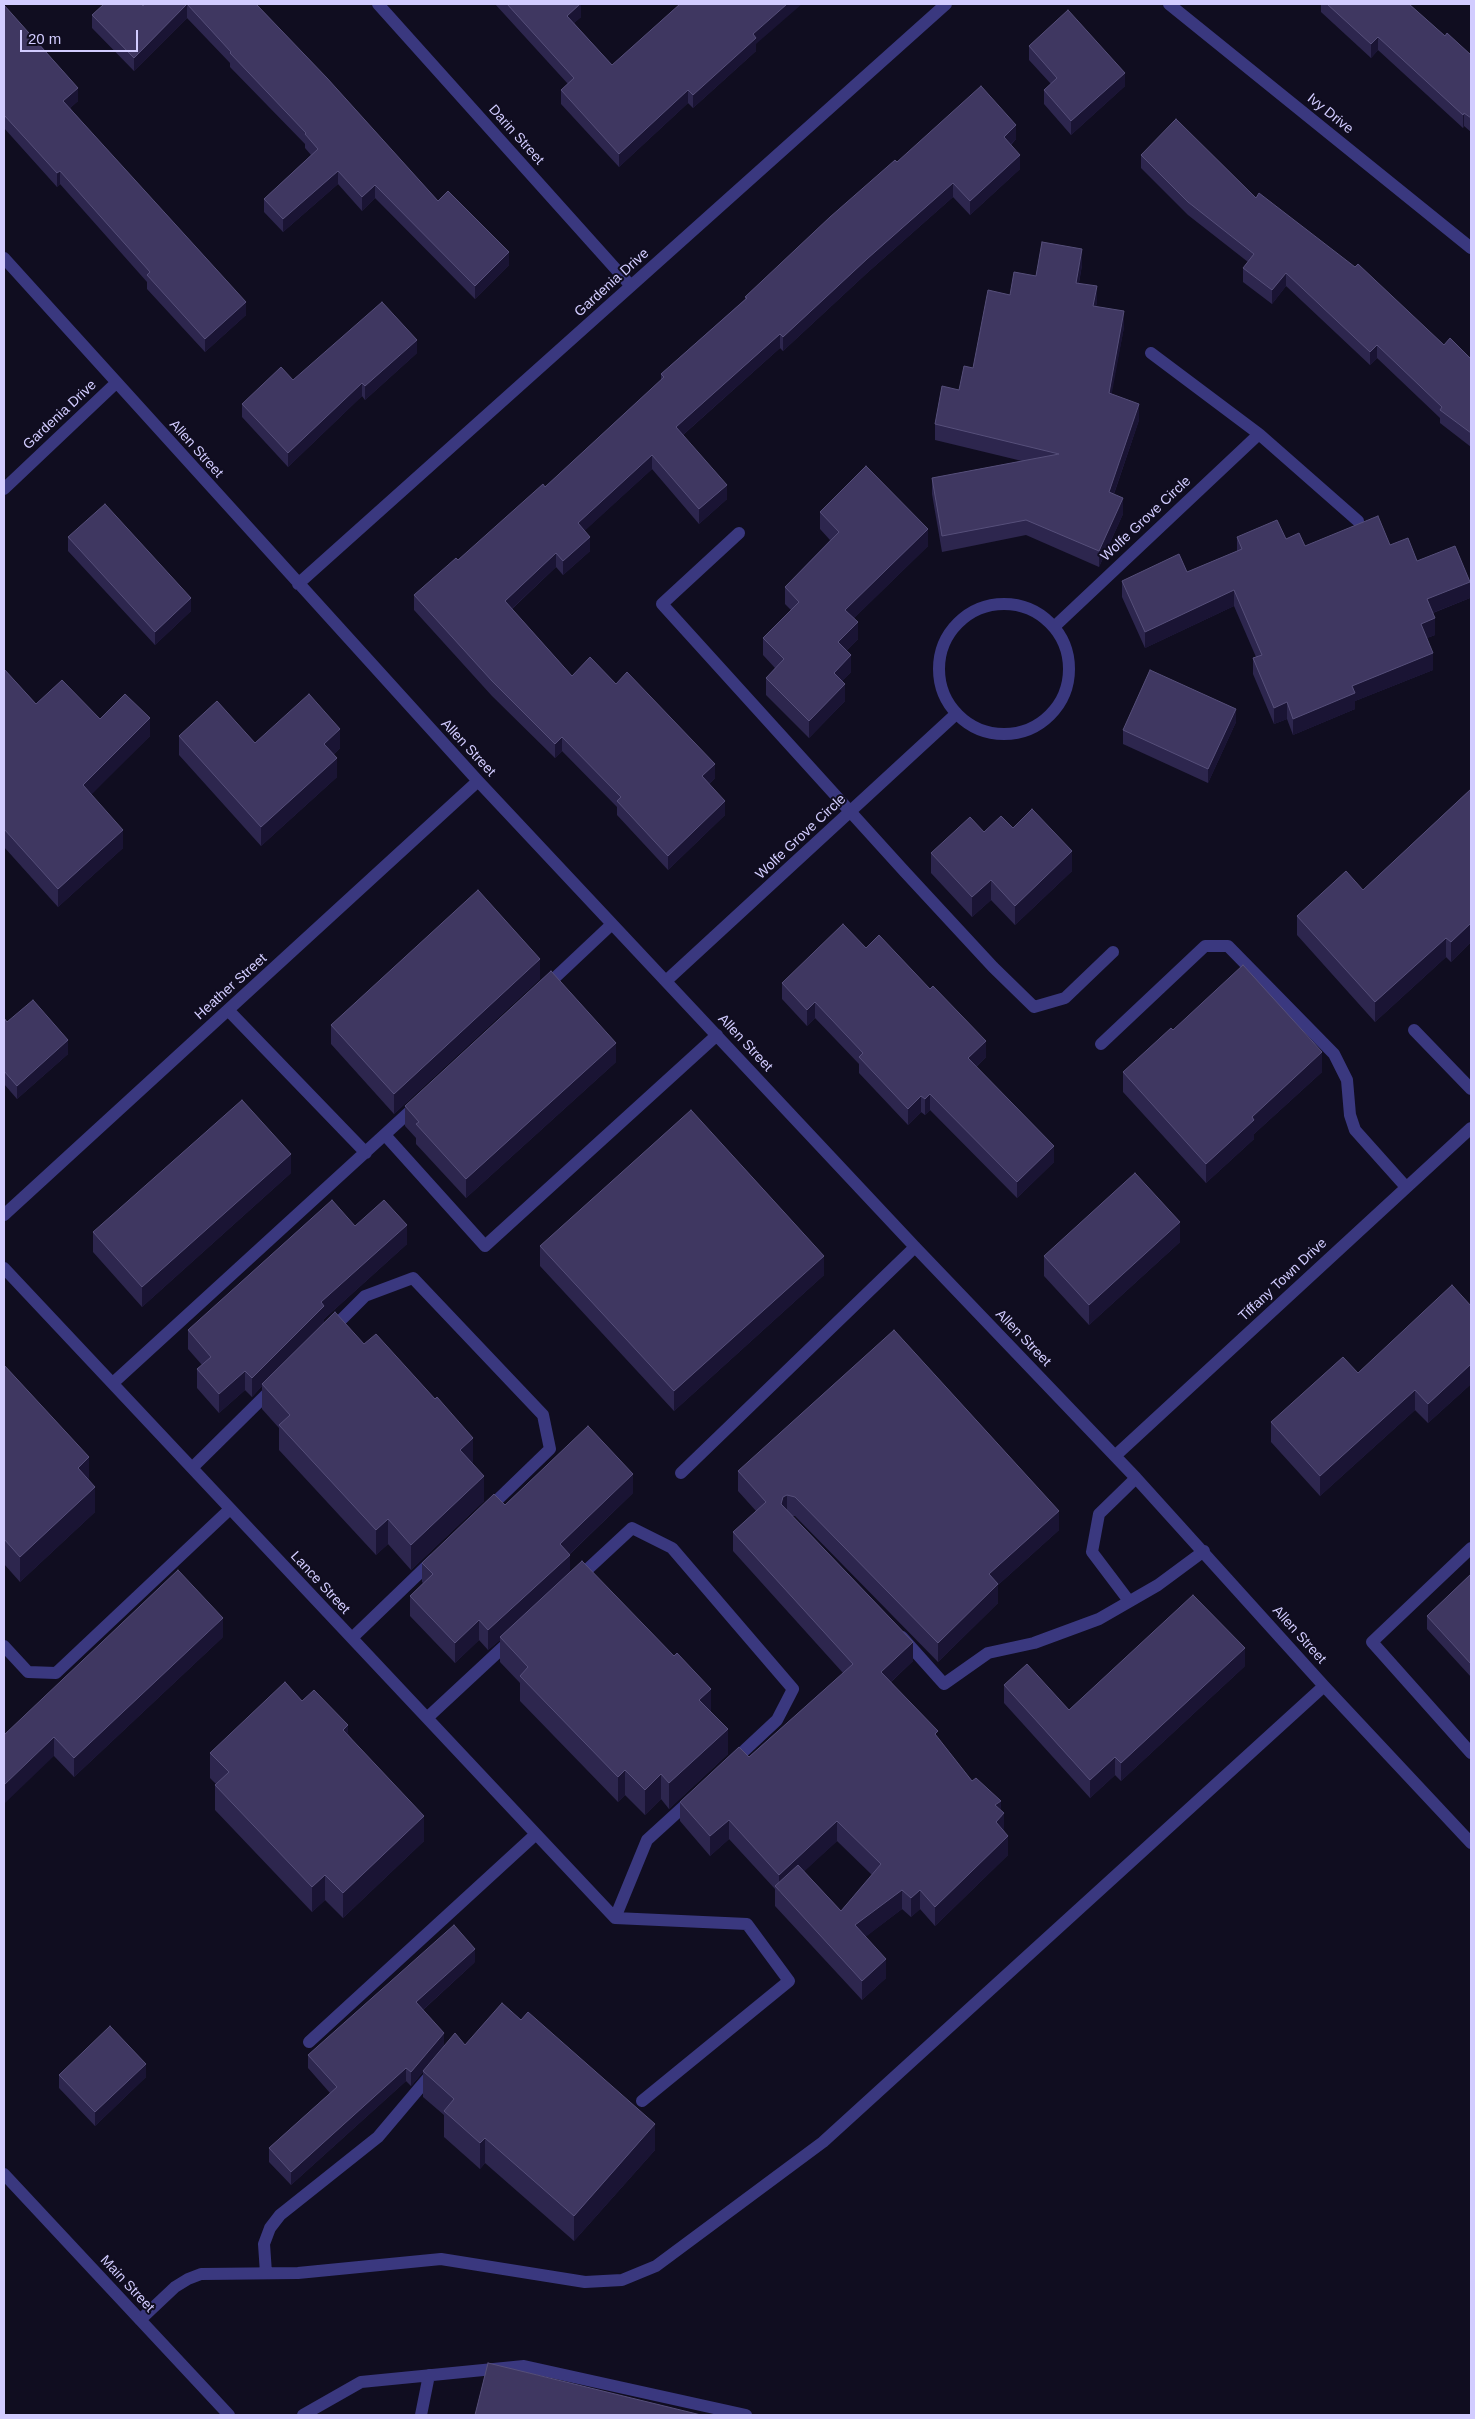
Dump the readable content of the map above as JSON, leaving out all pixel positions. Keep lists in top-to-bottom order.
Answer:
{
  "streets": {
    "street": [
      "Ivy Drive",
      "Darin Street",
      "Gardenia Drive",
      "Allen Street",
      "Wolfe Grove Circle",
      "Heather Street",
      "Tiffany Town Drive",
      "Lance Street",
      "Main Street"
    ]
  },
  "crossings": [
    ["Darin Street", "Gardenia Drive"],
    ["Gardenia Drive", "Allen Street"],
    ["Allen Street", "Wolfe Grove Circle"],
    ["Allen Street", "Heather Street"],
    ["Allen Street", "Tiffany Town Drive"]
  ],
  "scale_bar": "20 m"
}
